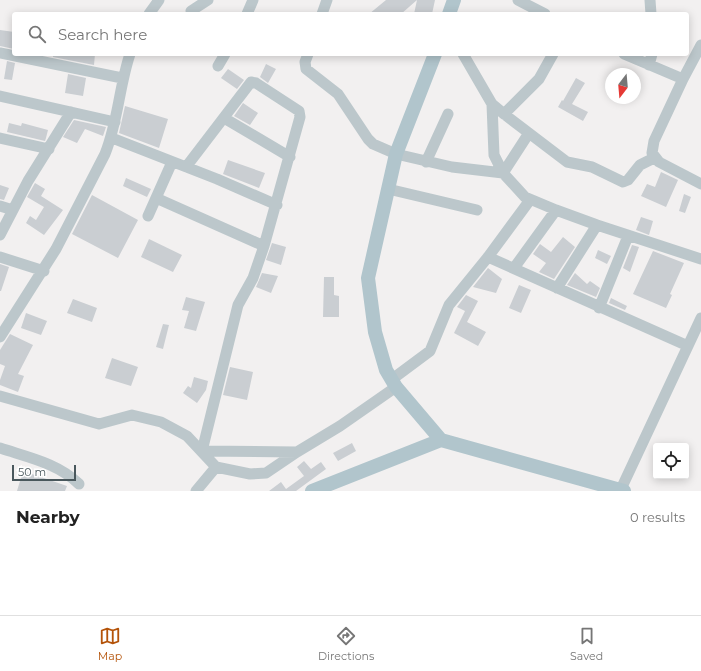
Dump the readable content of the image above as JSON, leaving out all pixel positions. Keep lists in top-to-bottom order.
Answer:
{
  "scale_bar": "50 m",
  "north": "bottom",
  "page": {
    "search": "Search here",
    "scale": "50 m",
    "heading": ["Nearby", "0 results"],
    "nav": ["Map", "Directions", "Saved"]
  }
}
